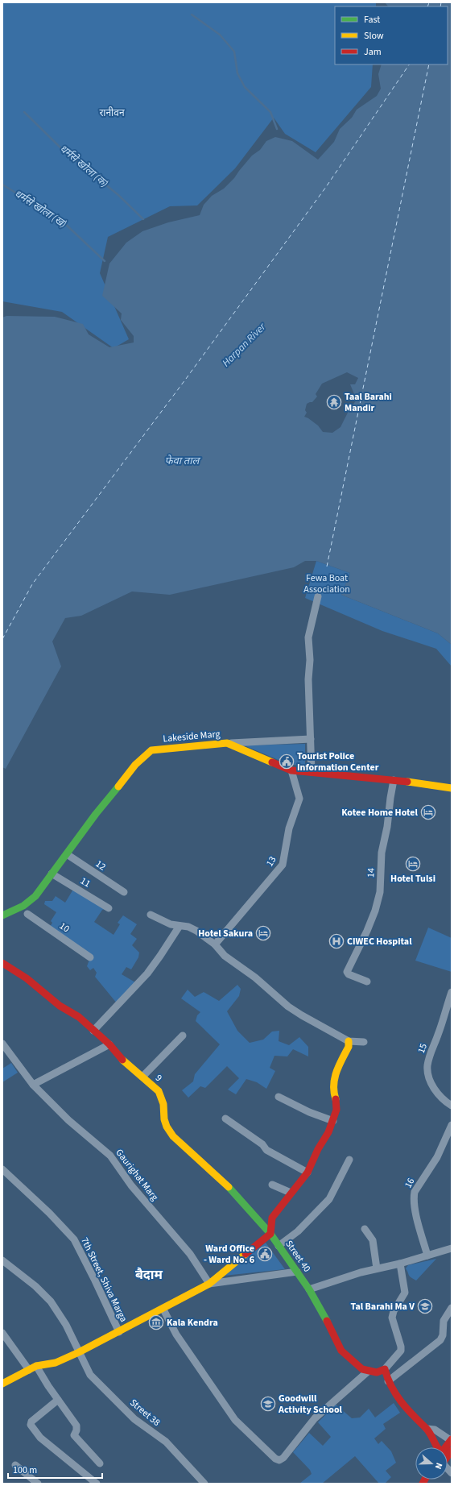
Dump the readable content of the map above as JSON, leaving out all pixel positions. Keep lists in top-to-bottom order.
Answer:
{
  "streets": {
    "street": [
      "Lakeside Marg",
      "13",
      "12",
      "14",
      "11",
      "10",
      "15",
      "9",
      "Gaurighat Marg",
      "16",
      "Street 40",
      "7th Street, Shiva Marga",
      "Street 38"
    ]
  },
  "crossings": [
    ["Lakeside Marg", "13"],
    ["Lakeside Marg", "12"],
    ["Lakeside Marg", "14"],
    ["Lakeside Marg", "11"],
    ["9", "Street 40"]
  ],
  "districts": ["बैदाम"],
  "water": [
    "धर्मसे खोला (क)",
    "धर्मसे खोला (ख)",
    "Harpan River",
    "फेवा ताल"
  ],
  "parks": ["रानीवन", "Fewa Boat Association"],
  "places": {
    "temple": ["Taal Barahi Mandir"],
    "public building": ["Tourist Police Information Center", "Ward Office - Ward No. 6"],
    "hotel": ["Kotee Home Hotel", "Hotel Tulsi", "Hotel Sakura"],
    "hospital": ["CIWEC Hospital"],
    "school or university": ["Tal Barahi Ma V", "Goodwill Activity School"],
    "museum": ["Kala Kendra"]
  },
  "legend": ["Fast", "Slow", "Jam"],
  "scale_bar": "100 m",
  "north": "right"
}
